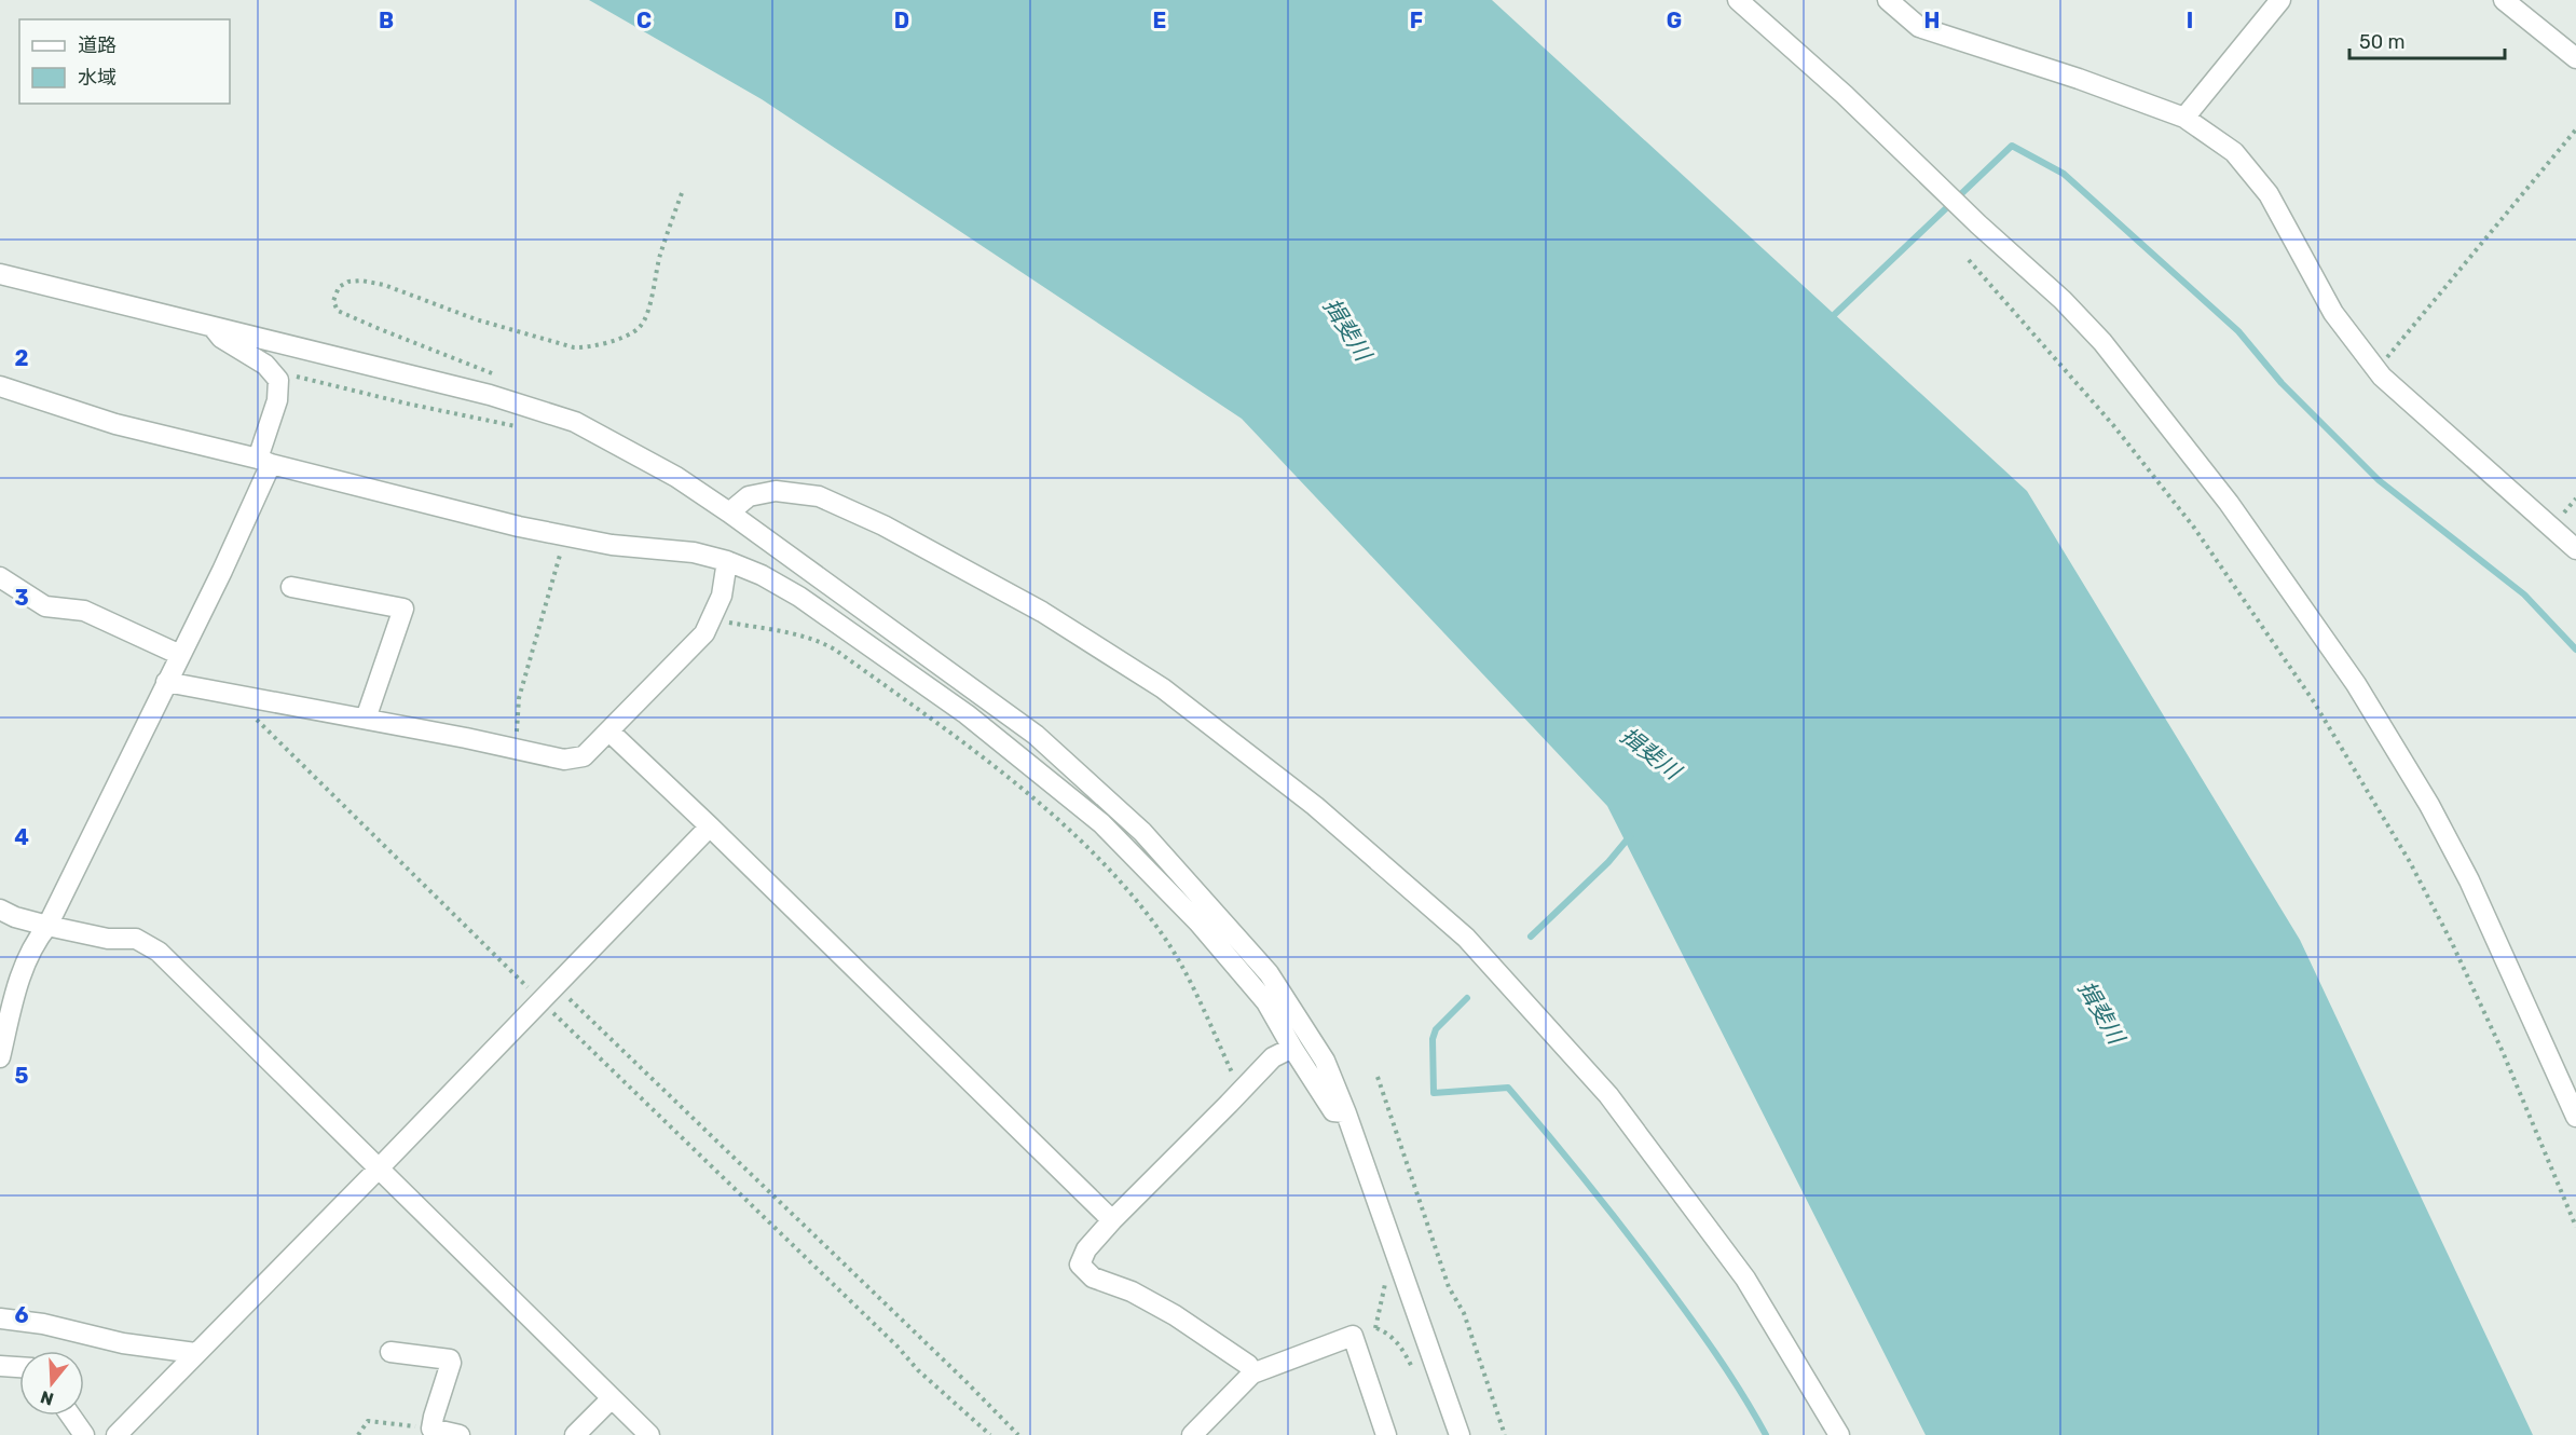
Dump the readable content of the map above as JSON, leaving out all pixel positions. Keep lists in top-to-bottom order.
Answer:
{
  "water": ["揖斐川"],
  "legend": ["道路", "水域"],
  "scale_bar": "50 m",
  "north": "bottom",
  "grid": {
    "columns": [
      "B",
      "C",
      "D",
      "E",
      "F",
      "G",
      "H",
      "I"
    ],
    "rows": [
      "2",
      "3",
      "4",
      "5",
      "6"
    ]
  }
}
